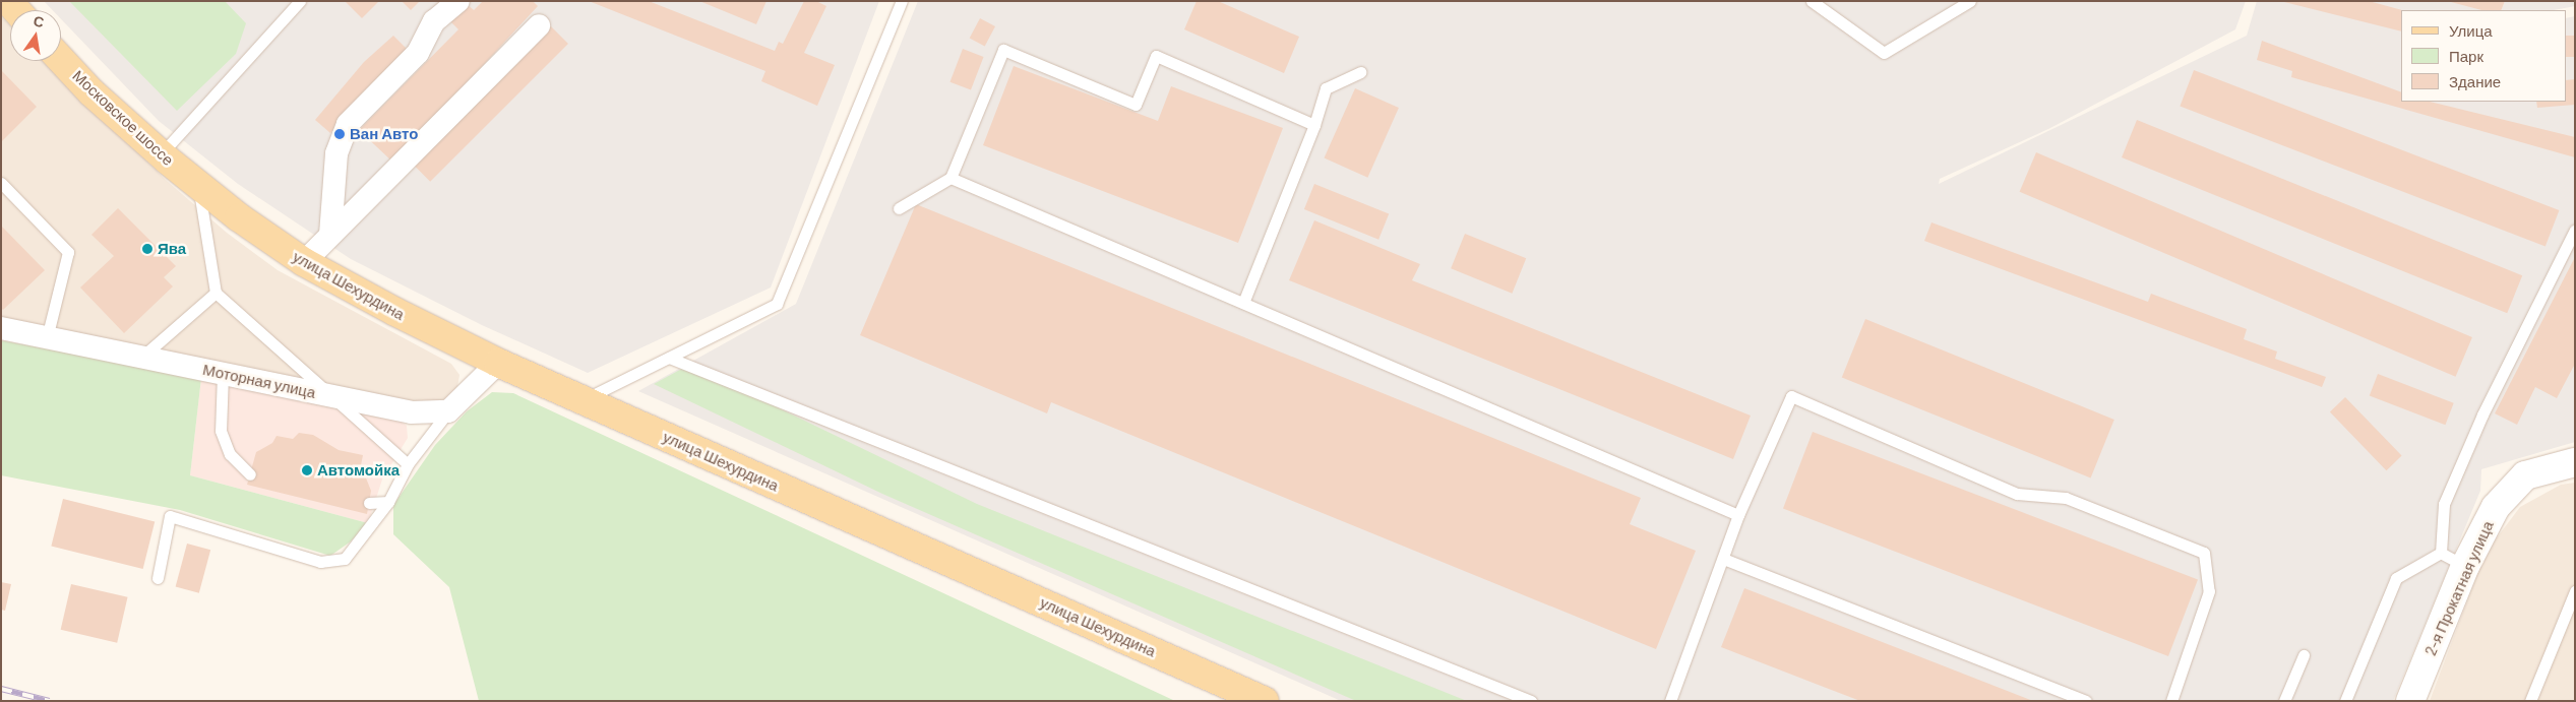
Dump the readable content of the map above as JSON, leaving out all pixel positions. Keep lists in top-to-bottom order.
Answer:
{
  "streets": {
    "main road": ["Московское шоссе", "улица Шехурдина"],
    "street": ["Моторная улица", "2-я Прокатная улица"]
  },
  "crossings": [
    ["Московское шоссе", "улица Шехурдина"]
  ],
  "places": ["Ван Авто", "Ява", "Автомойка"],
  "legend": ["Улица", "Парк", "Здание"],
  "north": "top"
}
